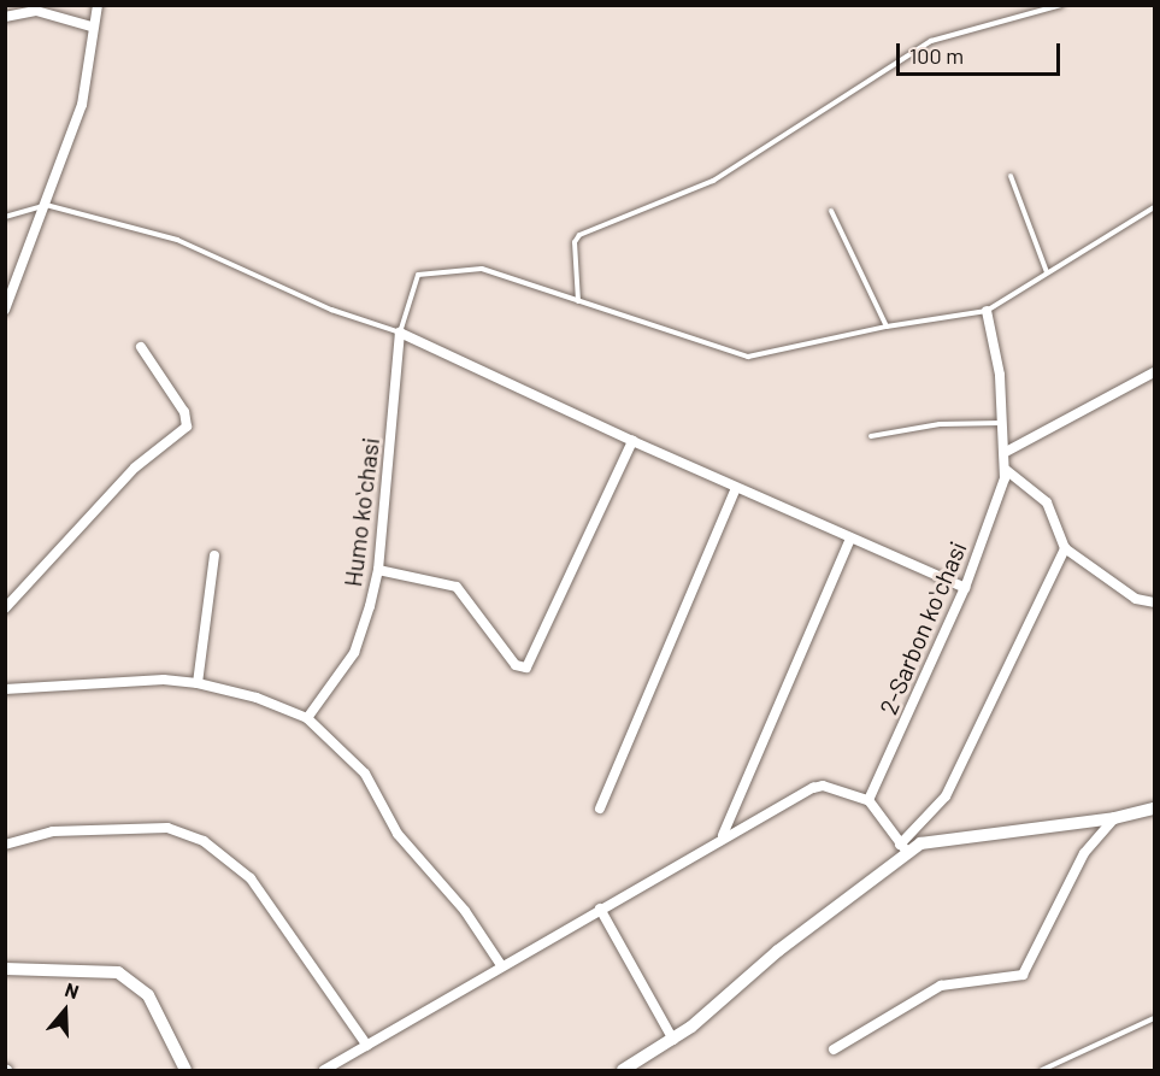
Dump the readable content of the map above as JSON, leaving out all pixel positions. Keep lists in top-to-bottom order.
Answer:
{
  "streets": {
    "street": ["Humo koʻchasi", "2-Sarbon koʻchasi"]
  },
  "scale_bar": "100 m",
  "north": "top"
}
